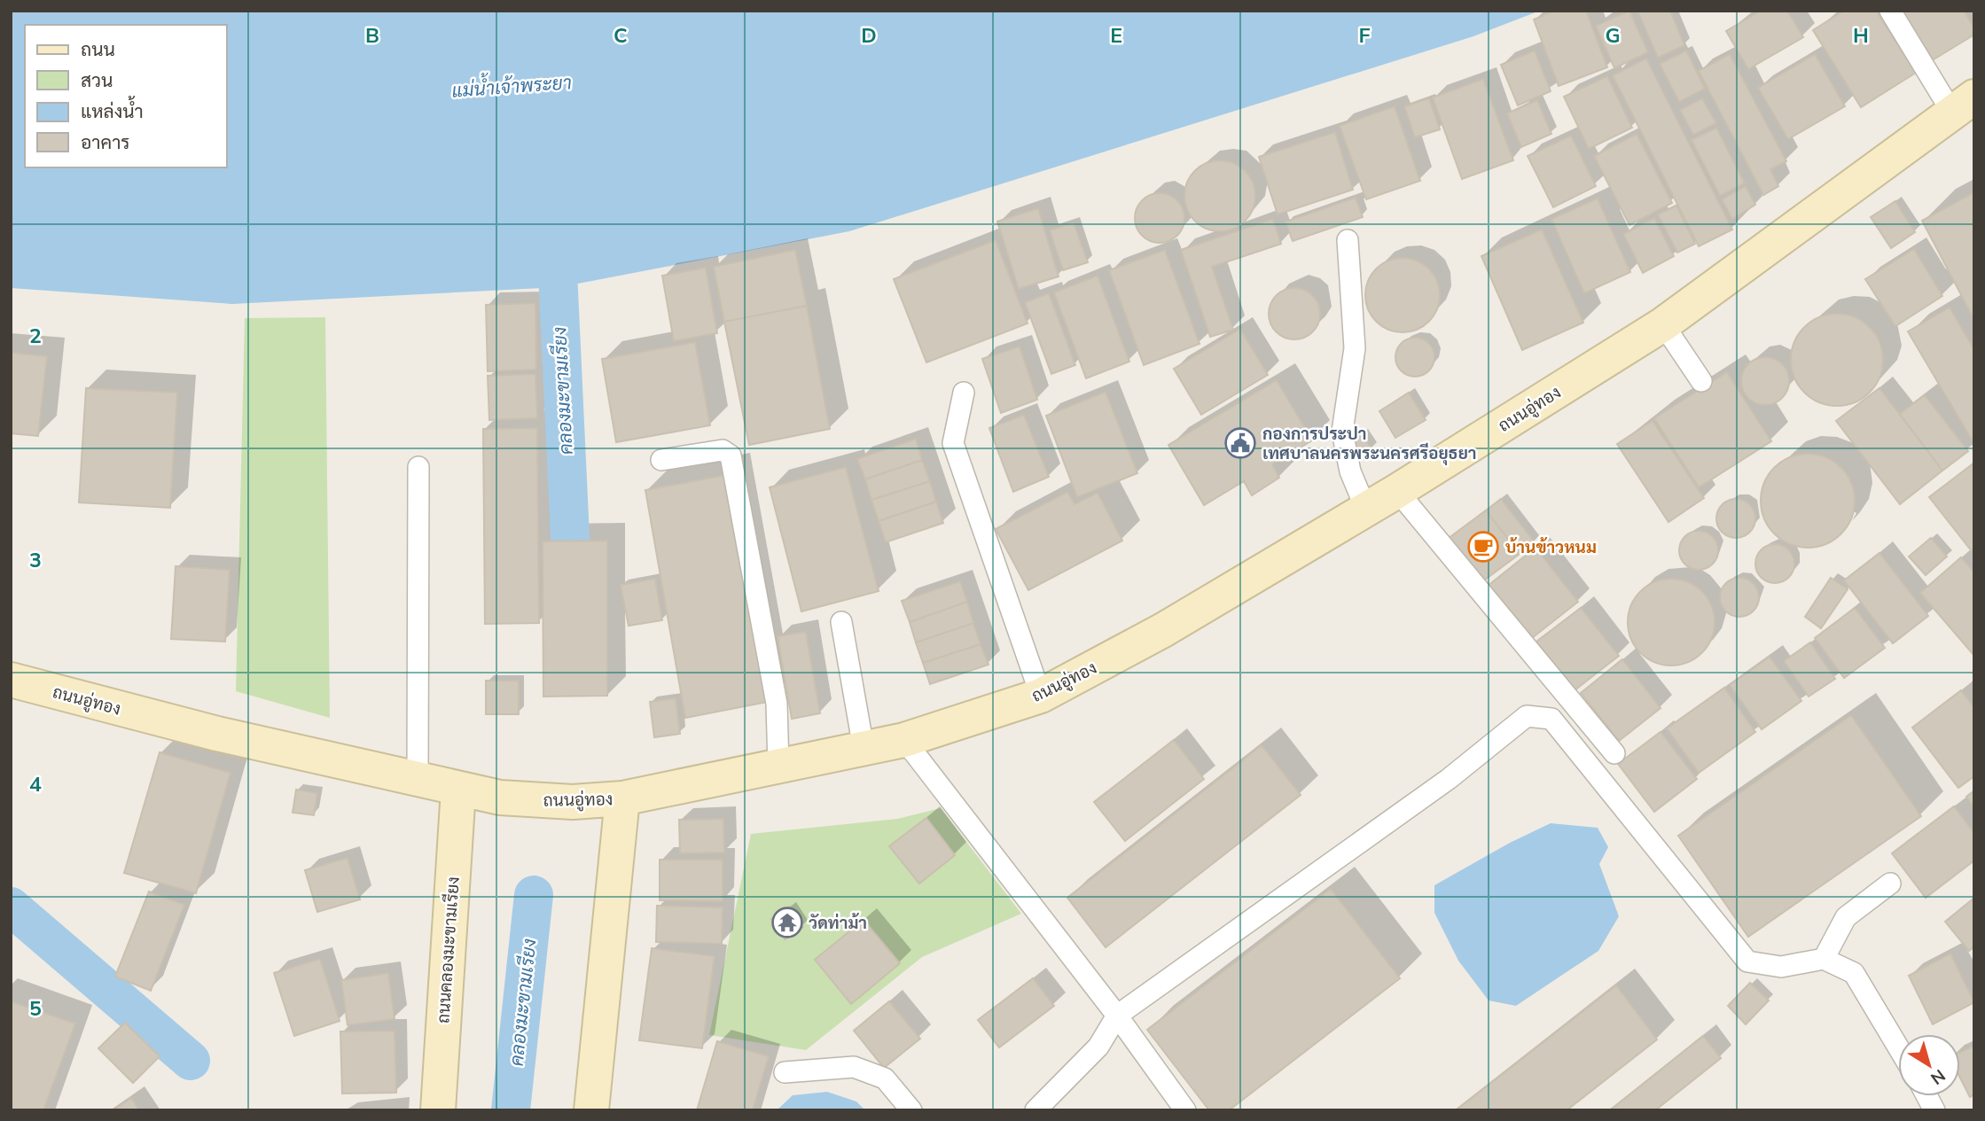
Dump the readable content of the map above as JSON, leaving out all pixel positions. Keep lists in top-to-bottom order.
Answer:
{
  "streets": {
    "main road": ["ถนนอู่ทอง", "ถนนคลองมะขามเรียง"]
  },
  "crossings": [
    ["ถนนอู่ทอง", "ถนนคลองมะขามเรียง"]
  ],
  "water": ["แม่น้ำเจ้าพระยา", "คลองมะขามเรียง"],
  "places": {
    "public building": ["กองการประปา เทศบาลนครพระนครศรีอยุธยา"],
    "cafe": ["บ้านข้าวหนม"],
    "temple": ["วัดท่าม้า"]
  },
  "legend": [
    "ถนน",
    "สวน",
    "แหล่งน้ำ",
    "อาคาร"
  ],
  "north": "bottom right",
  "grid": {
    "columns": [
      "B",
      "C",
      "D",
      "E",
      "F",
      "G",
      "H"
    ],
    "rows": [
      "2",
      "3",
      "4",
      "5"
    ]
  }
}
